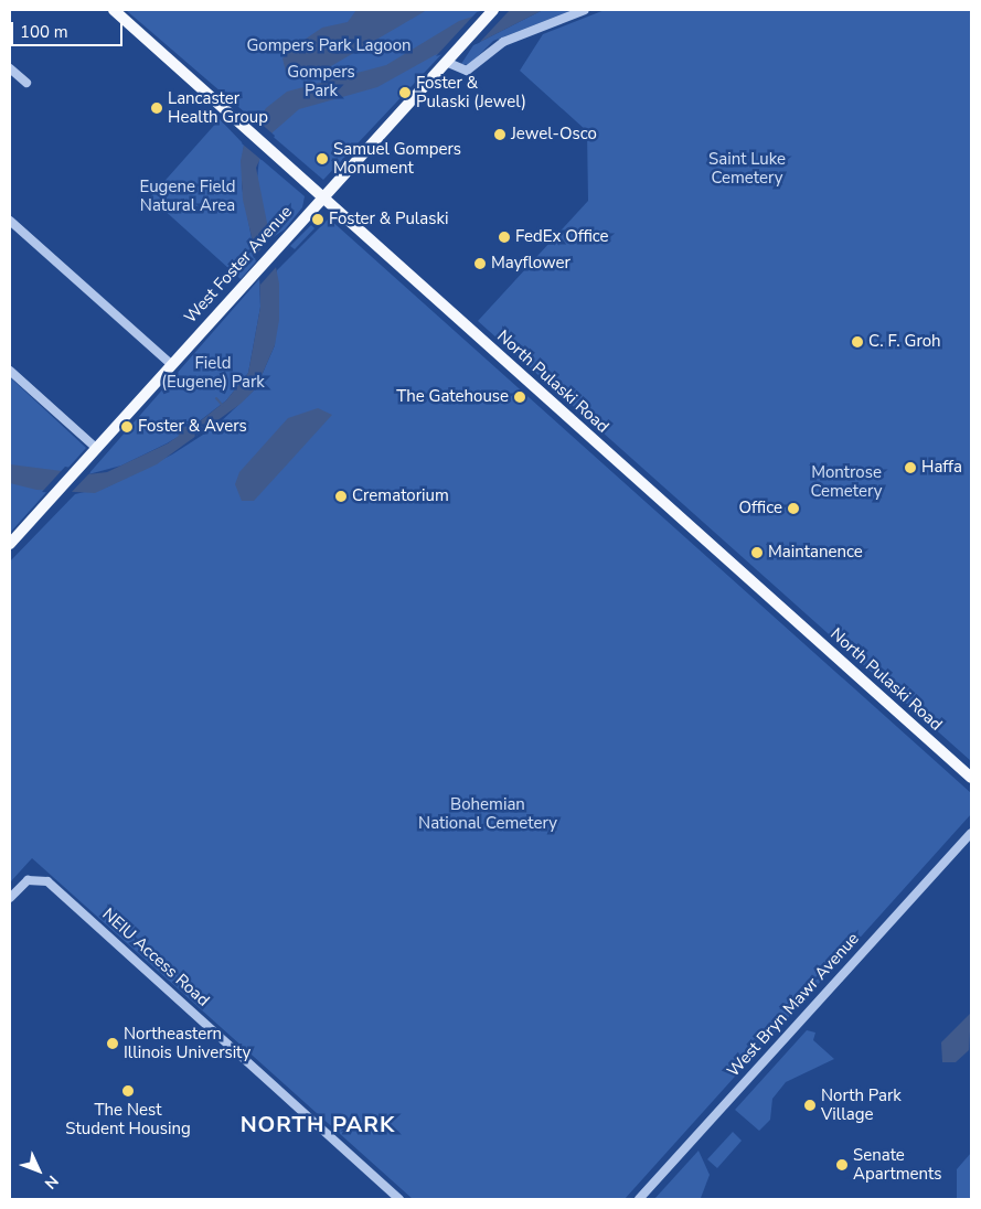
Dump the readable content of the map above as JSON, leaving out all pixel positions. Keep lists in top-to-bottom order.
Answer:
{
  "streets": {
    "main road": ["West Foster Avenue", "North Pulaski Road"],
    "street": ["NEIU Access Road", "West Bryn Mawr Avenue"]
  },
  "crossings": [
    ["West Foster Avenue", "North Pulaski Road"]
  ],
  "districts": ["NORTH PARK"],
  "parks": [
    "Gompers Park Lagoon",
    "Gompers Park",
    "Saint Luke Cemetery",
    "Eugene Field Natural Area",
    "Field (Eugene) Park",
    "Montrose Cemetery",
    "Bohemian National Cemetery"
  ],
  "places": [
    "Foster & Pulaski (Jewel)",
    "Lancaster Health Group",
    "Jewel-Osco",
    "Samuel Gompers Monument",
    "Foster & Pulaski",
    "FedEx Office",
    "Mayflower",
    "C. F. Groh",
    "The Gatehouse",
    "Foster & Avers",
    "Haffa",
    "Crematorium",
    "Office",
    "Maintanence",
    "Northeastern Illinois University",
    "The Nest Student Housing",
    "North Park Village",
    "Senate Apartments"
  ],
  "scale_bar": "100 m",
  "north": "bottom right"
}
